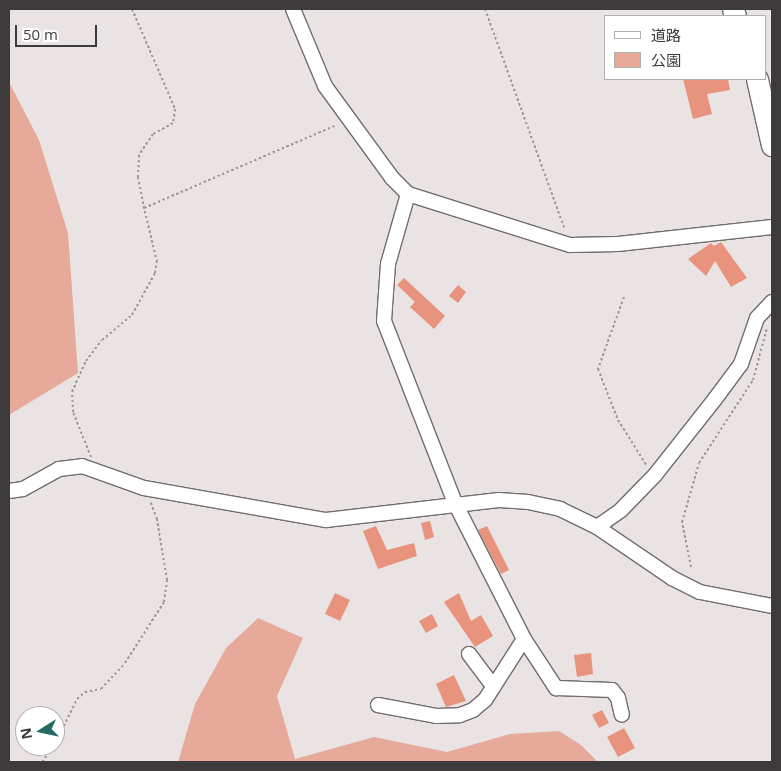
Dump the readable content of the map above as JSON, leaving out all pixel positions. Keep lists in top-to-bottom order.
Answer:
{
  "legend": ["道路", "公園"],
  "scale_bar": "50 m",
  "north": "left"
}
